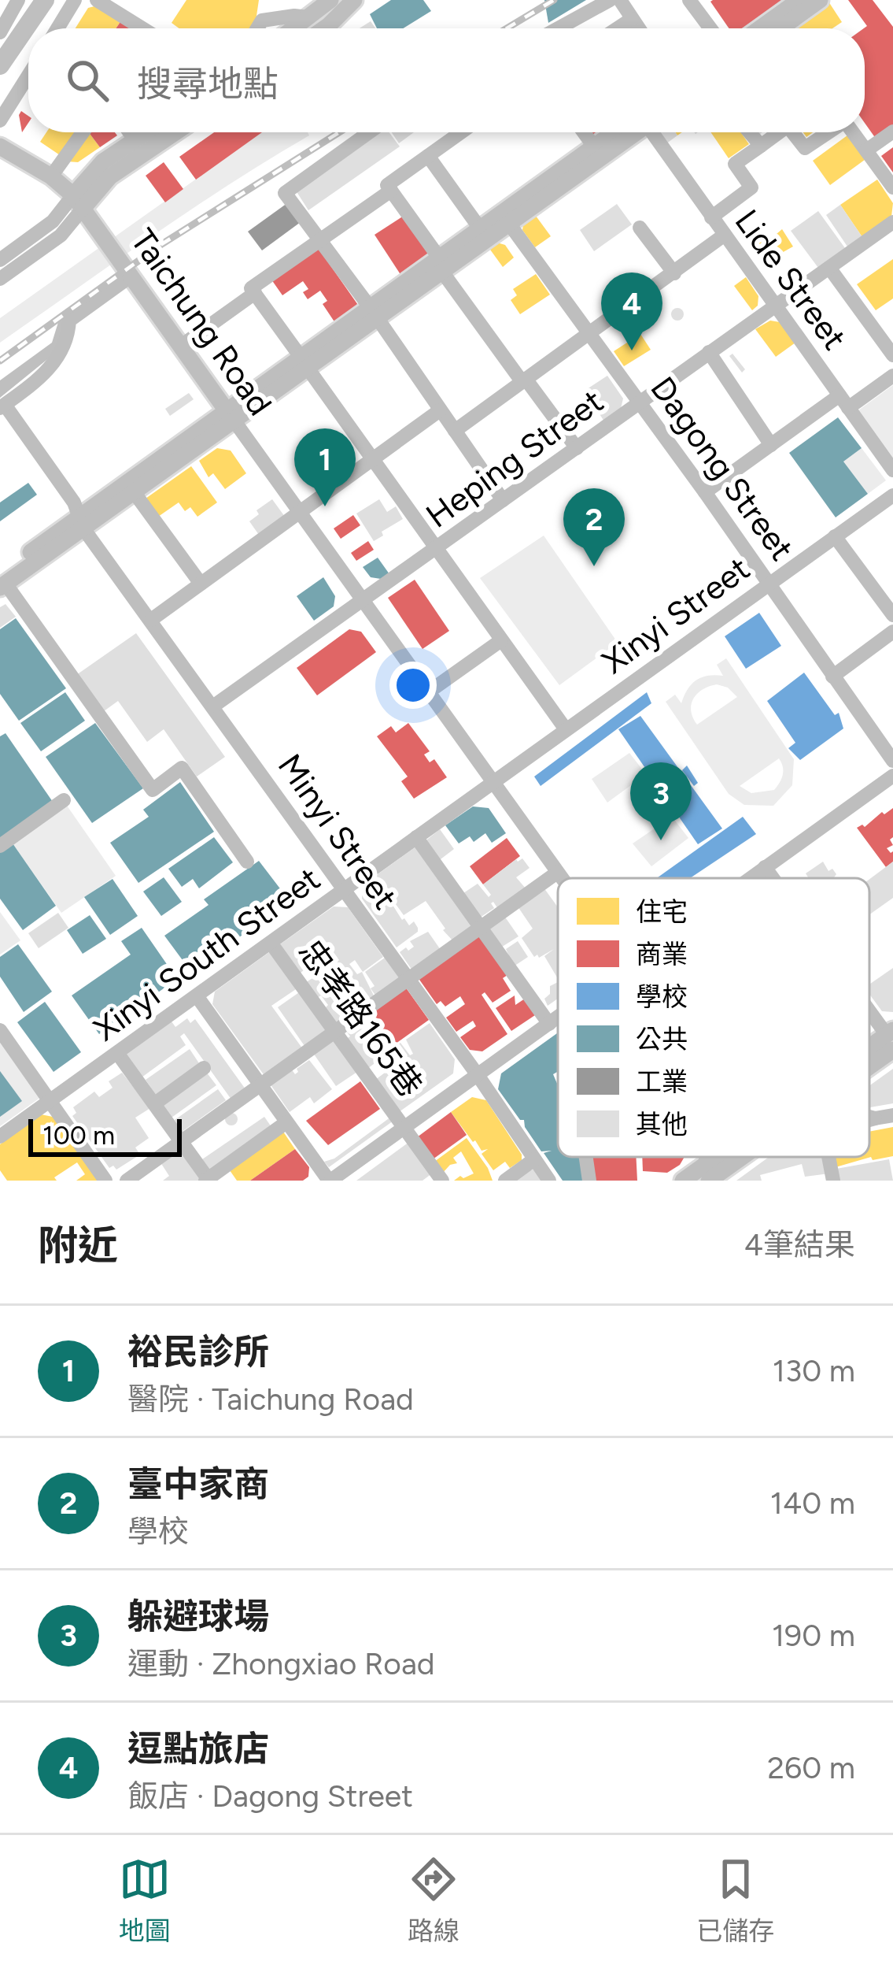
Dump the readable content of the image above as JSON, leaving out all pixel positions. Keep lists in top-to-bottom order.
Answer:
{
  "streets": {
    "main road": ["Taichung Road"],
    "street": [
      "Lide Street",
      "Heping Street",
      "Dagong Street",
      "Xinyi Street",
      "Minyi Street",
      "Xinyi South Street",
      "忠孝路165巷"
    ]
  },
  "crossings": [
    ["Lide Street", "Heping Street"],
    ["Taichung Road", "Heping Street"],
    ["Taichung Road", "Xinyi Street"],
    ["Taichung Road", "Xinyi South Street"],
    ["Heping Street", "Dagong Street"],
    ["Heping Street", "Minyi Street"],
    ["Dagong Street", "Xinyi Street"],
    ["Xinyi Street", "Xinyi South Street"],
    ["Minyi Street", "Xinyi South Street"],
    ["Xinyi South Street", "忠孝路165巷"]
  ],
  "legend": [
    "住宅",
    "商業",
    "學校",
    "公共",
    "工業",
    "其他"
  ],
  "scale_bar": "100 m",
  "page": {
    "search": "搜尋地點",
    "pins": [
      "4",
      "1",
      "2",
      "3"
    ],
    "scale": "100 m",
    "heading": ["附近", "4筆結果"],
    "list": [
      {
        "mark": "1",
        "name": "裕民診所",
        "note": "醫院 · Taichung Road",
        "value": "130 m"
      },
      {
        "mark": "2",
        "name": "臺中家商",
        "note": "學校",
        "value": "140 m"
      },
      {
        "mark": "3",
        "name": "躲避球場",
        "note": "運動 · Zhongxiao Road",
        "value": "190 m"
      },
      {
        "mark": "4",
        "name": "逗點旅店",
        "note": "飯店 · Dagong Street",
        "value": "260 m"
      }
    ],
    "nav": ["地圖", "路線", "已儲存"]
  }
}
